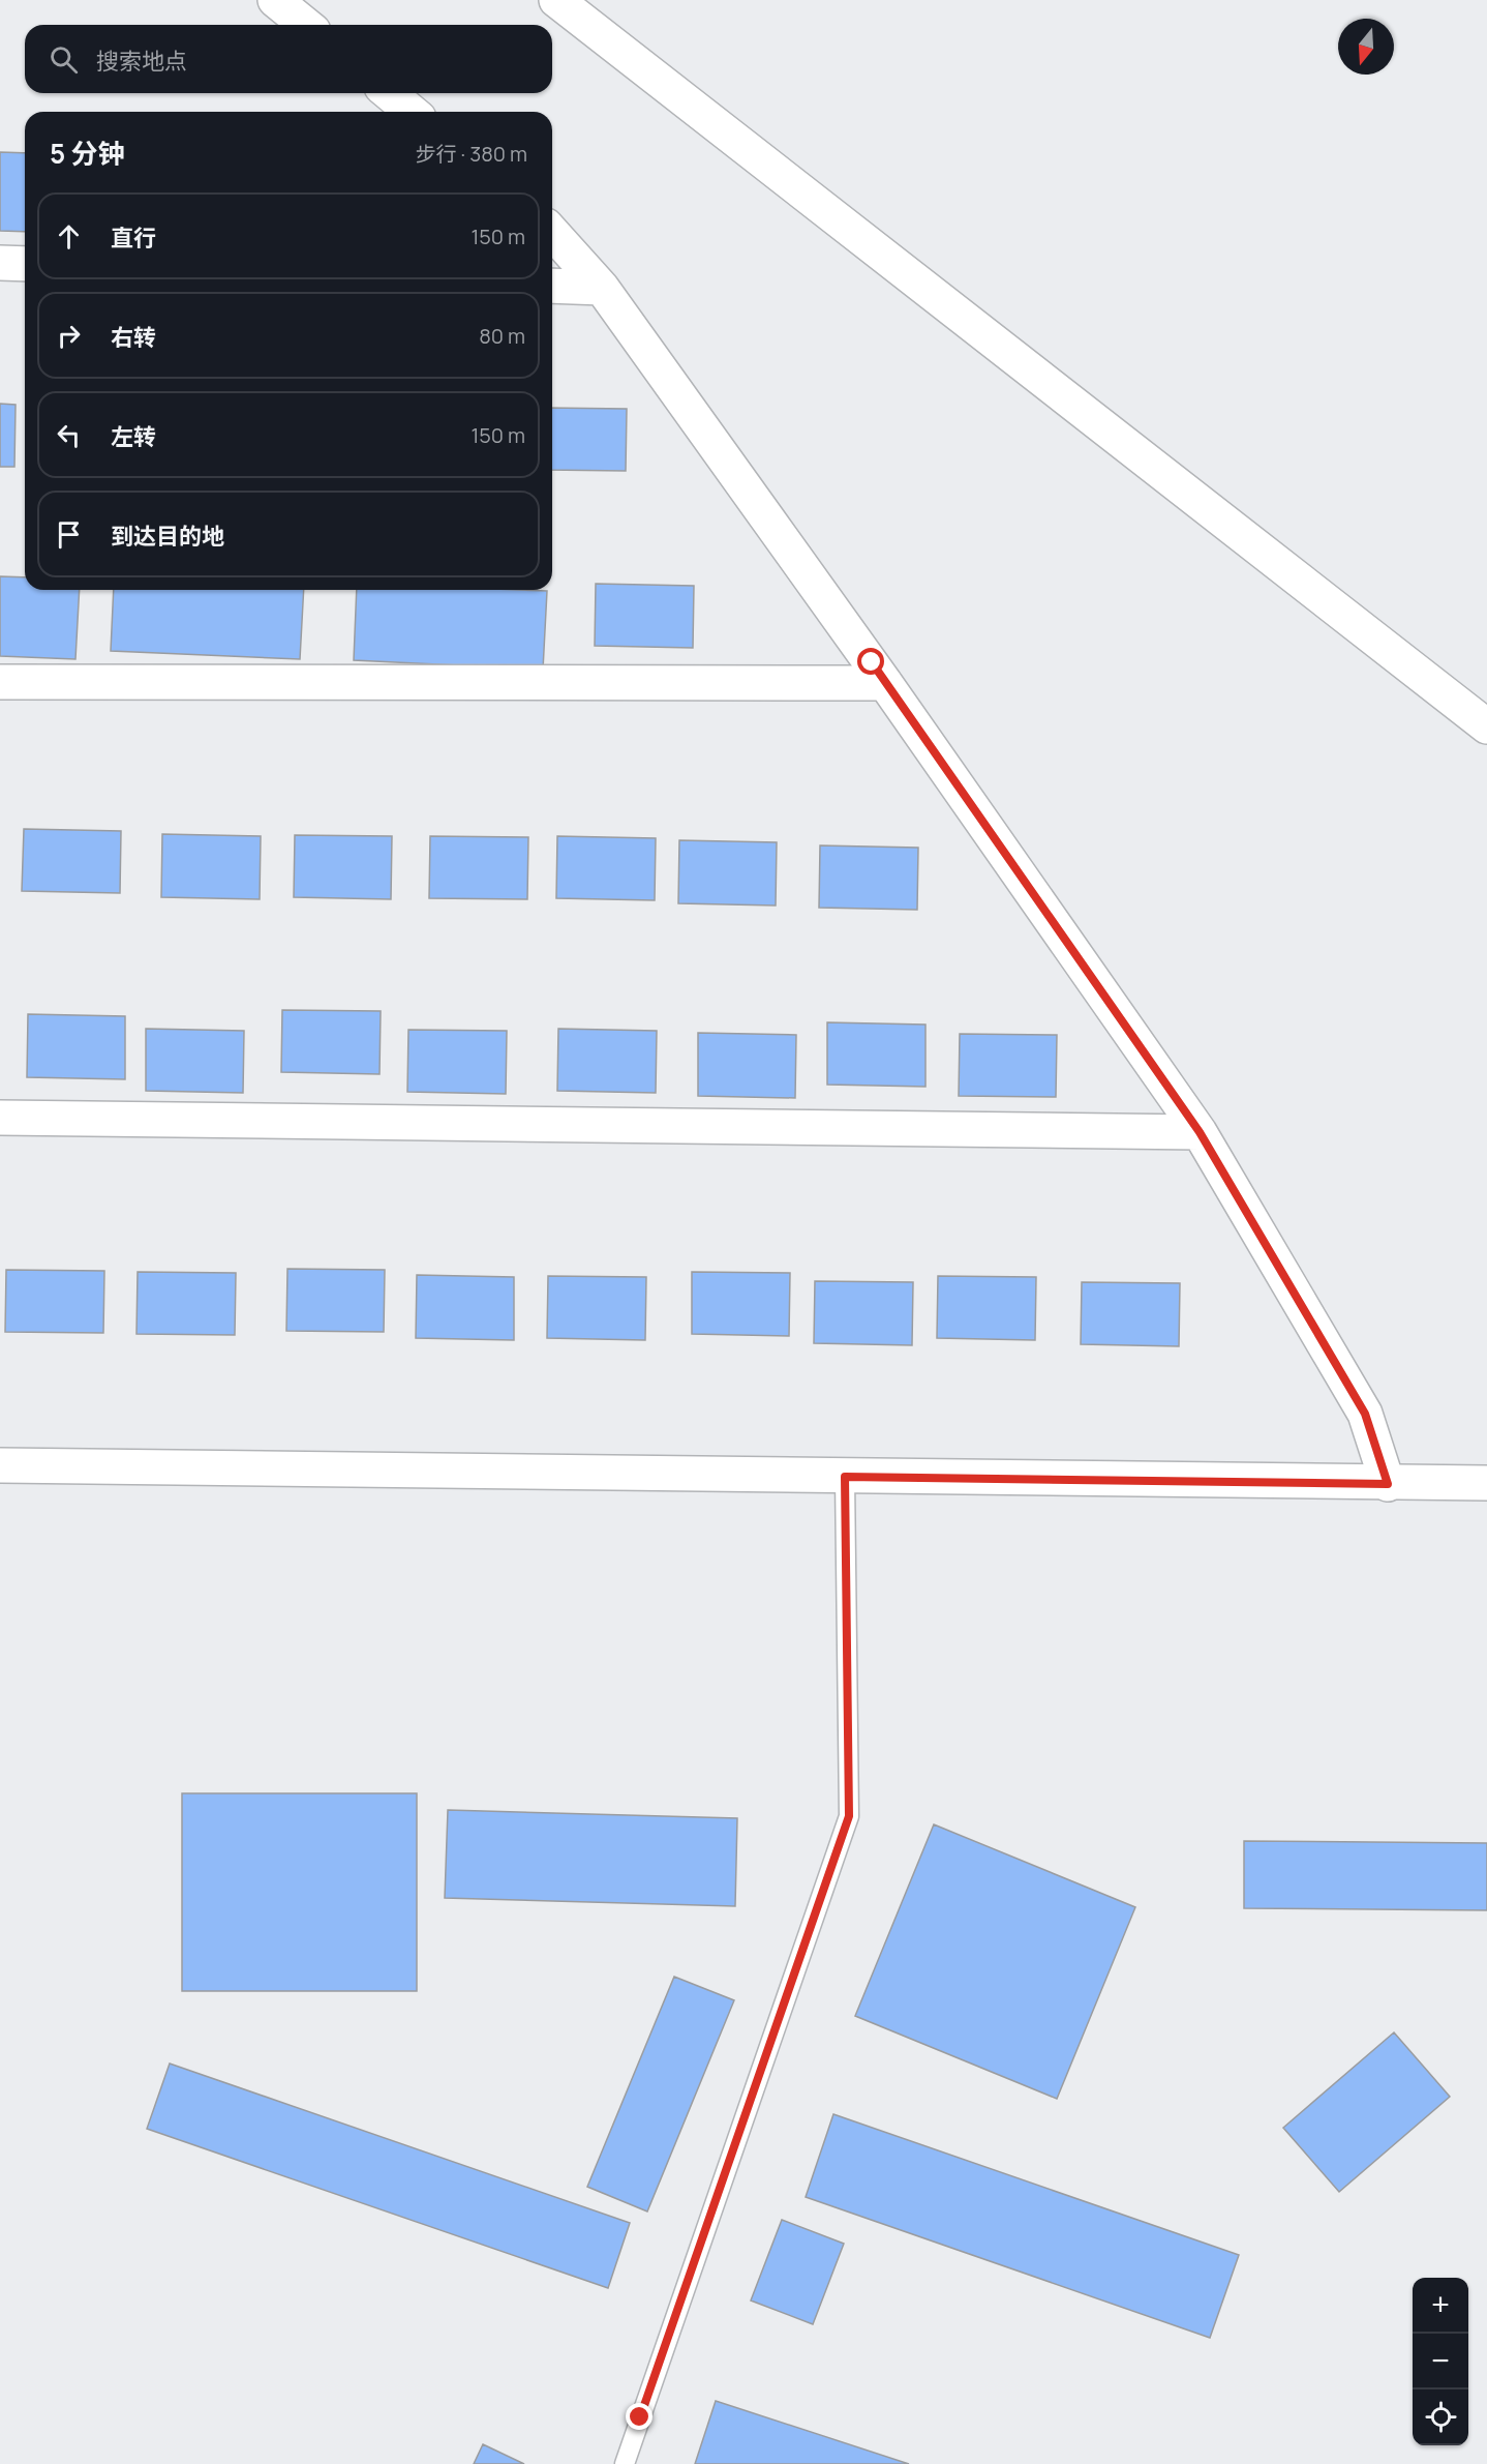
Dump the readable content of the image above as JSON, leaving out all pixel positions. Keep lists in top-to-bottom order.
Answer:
{
  "north": "bottom",
  "page": {
    "search": "搜索地点",
    "heading": ["5 分钟", "步行 · 380 m"],
    "list": [
      ["直行", "150 m"],
      ["右转", "80 m"],
      ["左转", "150 m"],
      "到达目的地"
    ],
    "map_buttons": ["+", "−"]
  }
}
